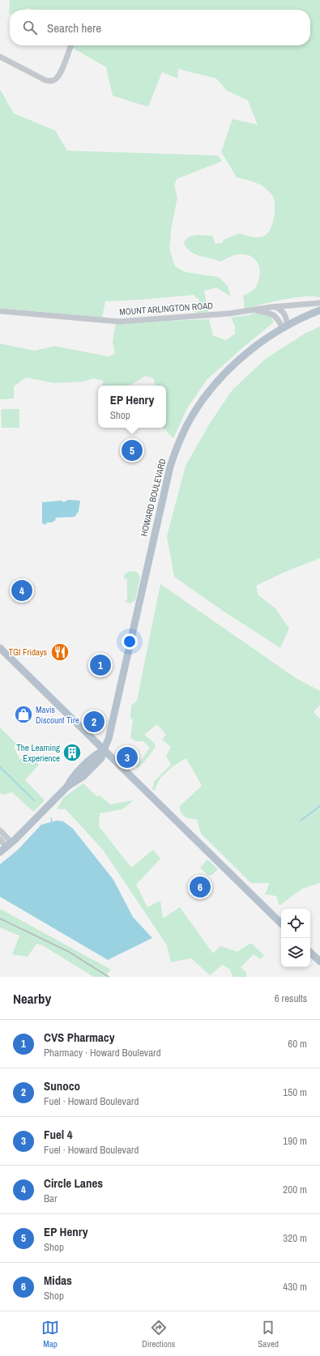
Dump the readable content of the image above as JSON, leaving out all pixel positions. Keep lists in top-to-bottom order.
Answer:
{
  "streets": {
    "main road": ["HOWARD BOULEVARD"],
    "street": ["MOUNT ARLINGTON ROAD"]
  },
  "crossings": [
    ["MOUNT ARLINGTON ROAD", "HOWARD BOULEVARD"]
  ],
  "places": {
    "restaurant": ["TGI Fridays"],
    "shop": ["Mavis Discount Tire"],
    "building": ["The Learning Experience"]
  },
  "page": {
    "search": "Search here",
    "popup": ["EP Henry", "Shop"],
    "pins": [
      "5",
      "4",
      "1",
      "2",
      "3",
      "6"
    ],
    "heading": ["Nearby", "6 results"],
    "list": [
      {
        "mark": "1",
        "name": "CVS Pharmacy",
        "note": "Pharmacy · Howard Boulevard",
        "value": "60 m"
      },
      {
        "mark": "2",
        "name": "Sunoco",
        "note": "Fuel · Howard Boulevard",
        "value": "150 m"
      },
      {
        "mark": "3",
        "name": "Fuel 4",
        "note": "Fuel · Howard Boulevard",
        "value": "190 m"
      },
      {
        "mark": "4",
        "name": "Circle Lanes",
        "note": "Bar",
        "value": "200 m"
      },
      {
        "mark": "5",
        "name": "EP Henry",
        "note": "Shop",
        "value": "320 m"
      },
      {
        "mark": "6",
        "name": "Midas",
        "note": "Shop",
        "value": "430 m"
      }
    ],
    "nav": ["Map", "Directions", "Saved"]
  }
}
